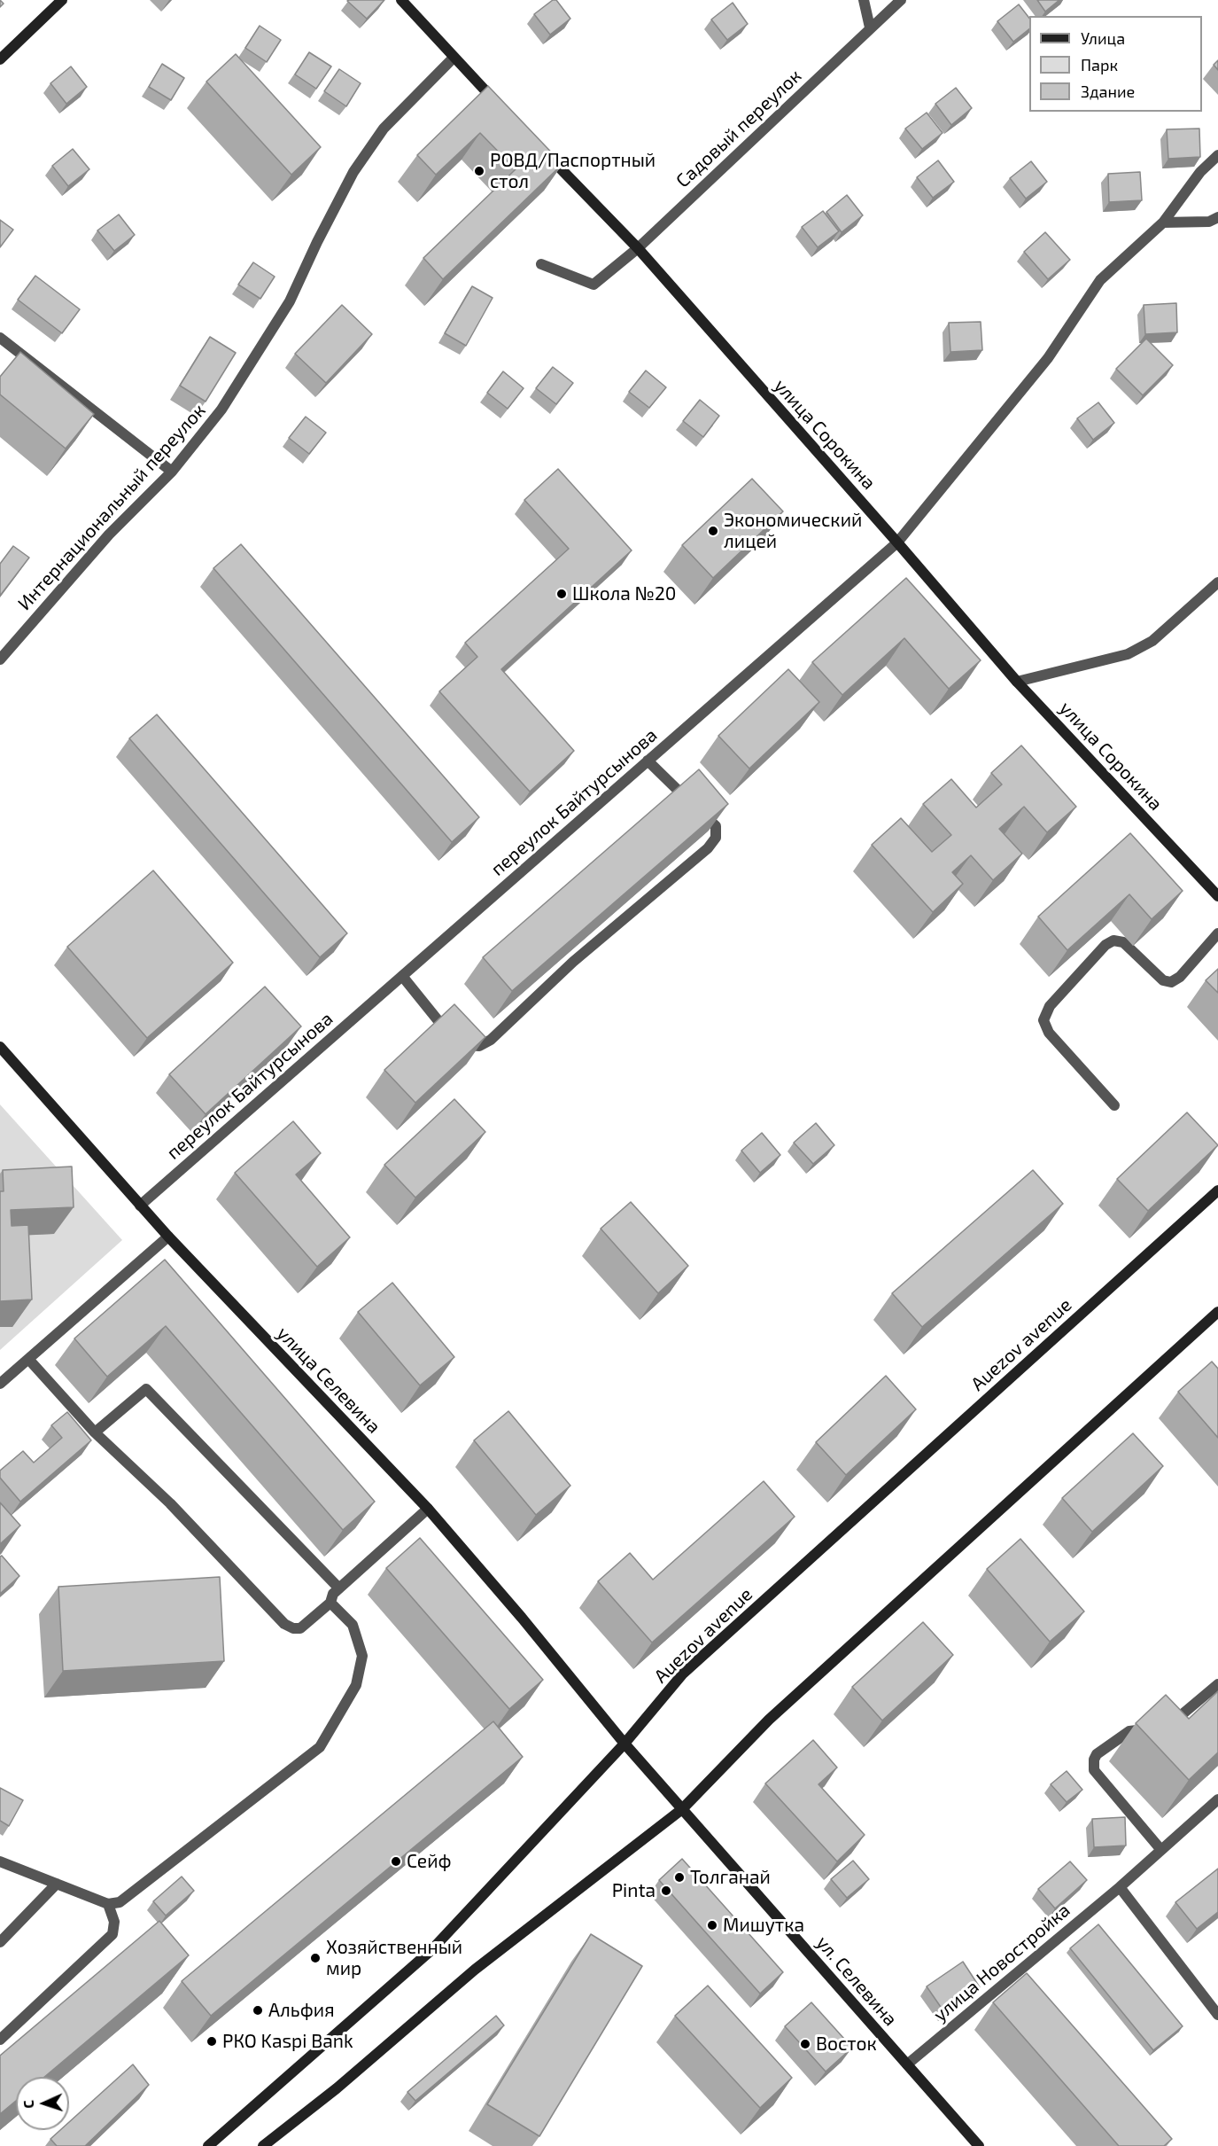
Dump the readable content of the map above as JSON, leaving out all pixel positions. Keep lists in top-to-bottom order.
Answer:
{
  "streets": {
    "main road": [
      "улица Сорокина",
      "Auezov avenue",
      "улица Селевина",
      "ул. Селевина"
    ],
    "street": [
      "Садовый переулок",
      "Интернациональный переулок",
      "переулок Байтурсынова",
      "улица Новостройка"
    ]
  },
  "crossings": [
    ["Садовый переулок", "улица Сорокина"],
    ["улица Сорокина", "переулок Байтурсынова"],
    ["переулок Байтурсынова", "улица Селевина"],
    ["Auezov avenue", "улица Селевина"],
    ["Auezov avenue", "ул. Селевина"],
    ["улица Селевина", "ул. Селевина"],
    ["улица Новостройка", "ул. Селевина"]
  ],
  "places": [
    "РОВД/Паспортный стол",
    "Экономический лицей",
    "Школа №20",
    "Сейф",
    "Толганай",
    "Pinta",
    "Мишутка",
    "Хозяйственный мир",
    "Альфия",
    "РКО Kaspi Bank",
    "Восток"
  ],
  "legend": ["Улица", "Парк", "Здание"],
  "north": "left"
}
